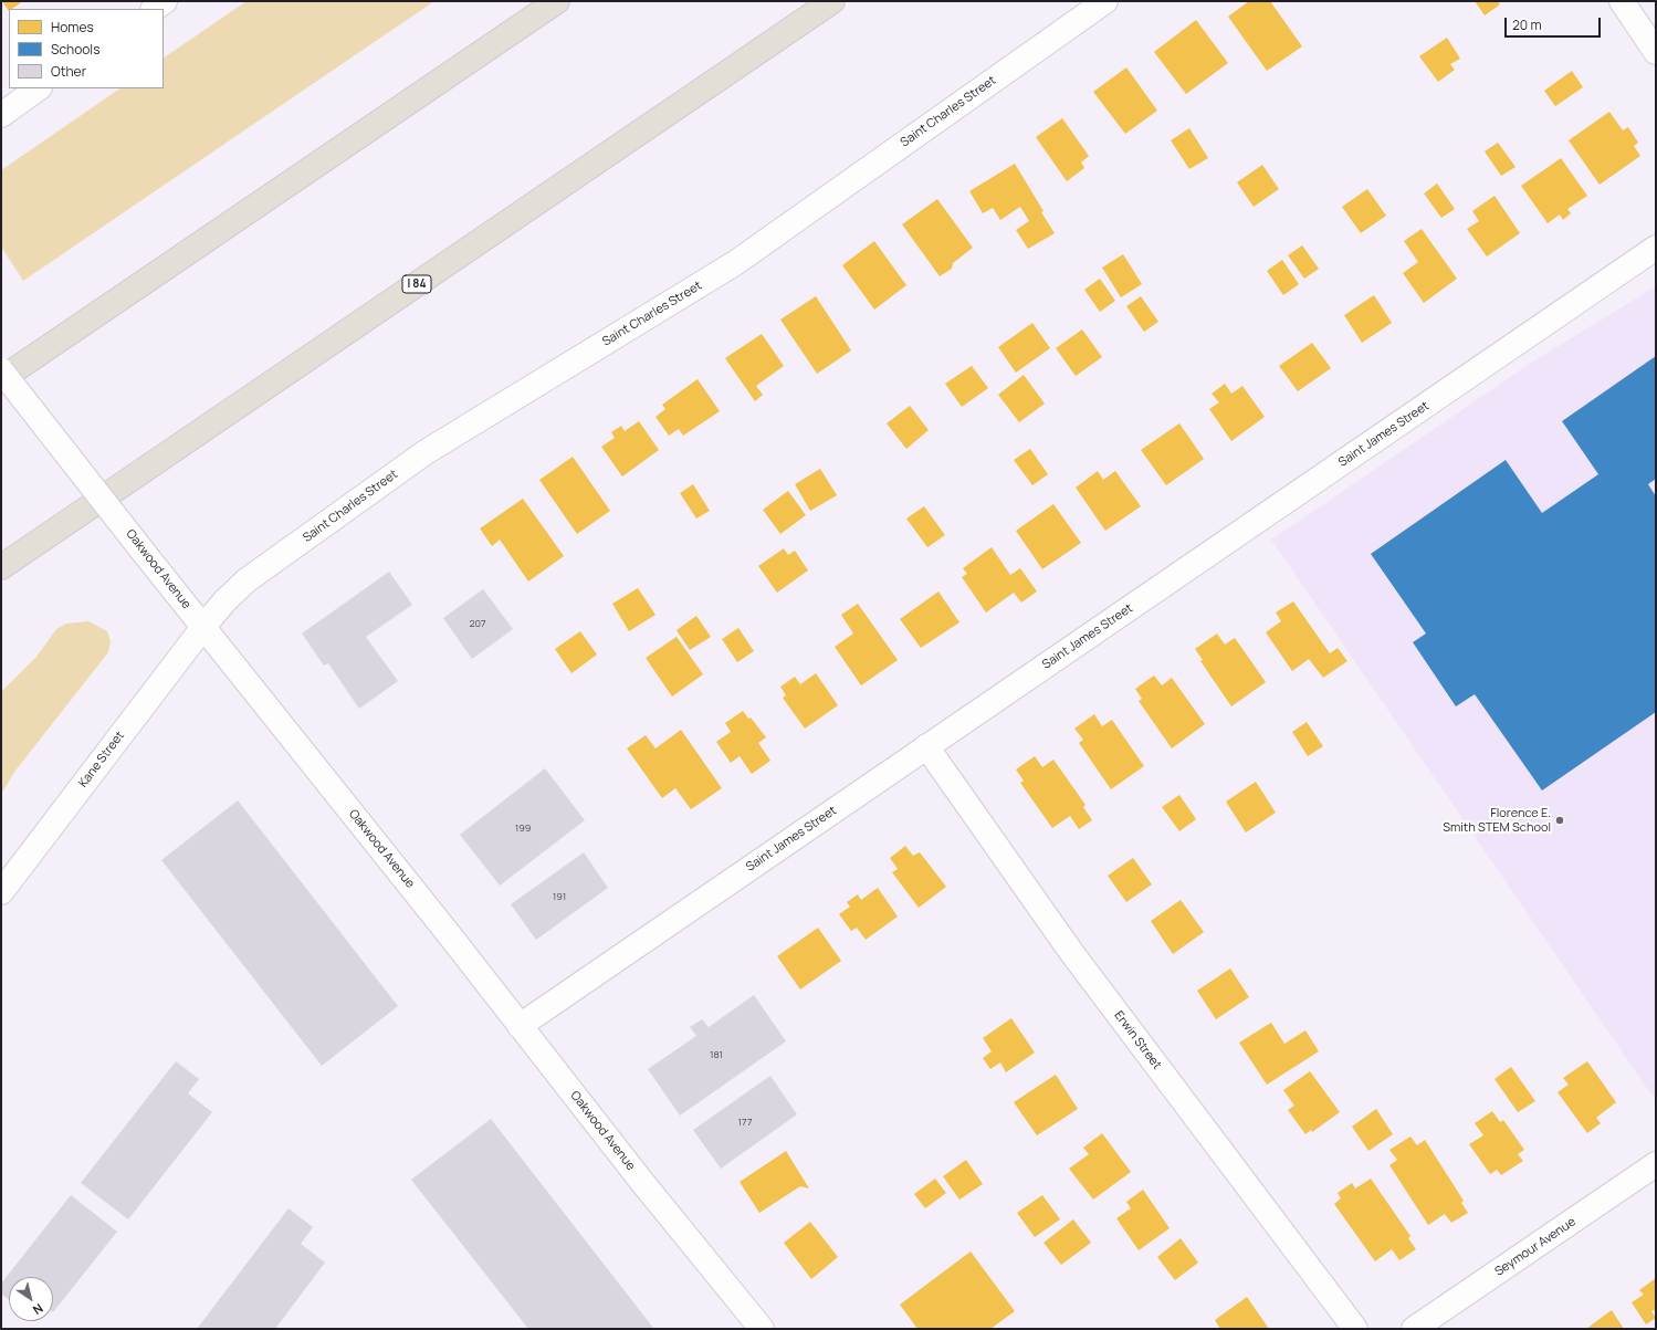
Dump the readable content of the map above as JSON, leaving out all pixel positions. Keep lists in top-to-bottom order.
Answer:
{
  "streets": {
    "highway": ["I 84"],
    "street": [
      "Saint Charles Street",
      "Saint James Street",
      "Oakwood Avenue",
      "Kane Street",
      "Erwin Street",
      "Seymour Avenue"
    ]
  },
  "crossings": [
    ["Saint Charles Street", "Oakwood Avenue"],
    ["Saint Charles Street", "Kane Street"],
    ["Saint James Street", "Oakwood Avenue"],
    ["Saint James Street", "Erwin Street"],
    ["Oakwood Avenue", "Kane Street"]
  ],
  "places": ["Florence E. Smith STEM School"],
  "house_numbers": [
    "207",
    "199",
    "191",
    "181",
    "177"
  ],
  "legend": ["Homes", "Schools", "Other"],
  "scale_bar": "20 m",
  "north": "bottom right"
}
